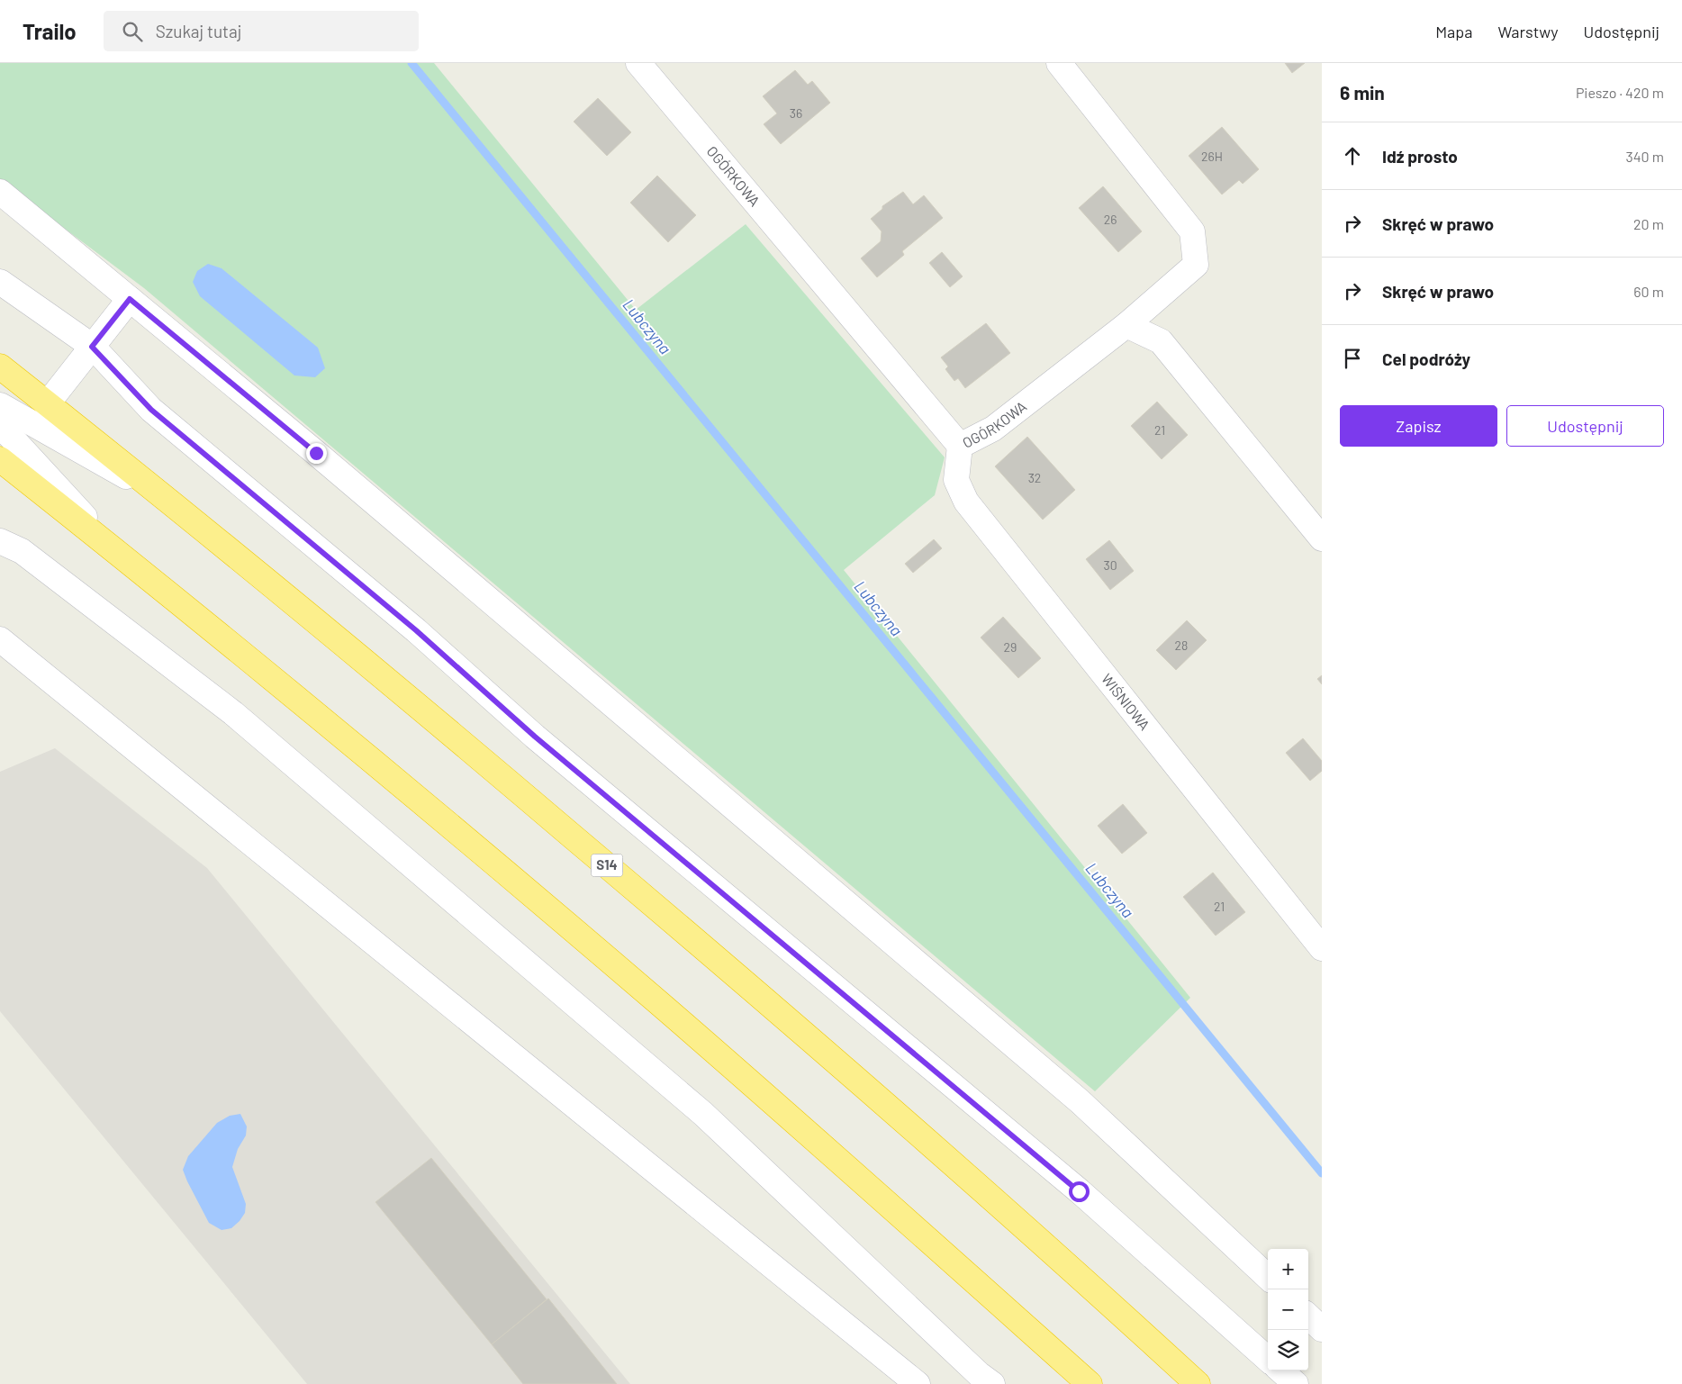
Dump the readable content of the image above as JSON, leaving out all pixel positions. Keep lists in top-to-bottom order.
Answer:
{
  "streets": {
    "highway": ["S14"],
    "street": ["OGÓRKOWA", "WIŚNIOWA"]
  },
  "crossings": [
    ["OGÓRKOWA", "WIŚNIOWA"]
  ],
  "water": ["Lubczyna"],
  "house_numbers": [
    "36",
    "26H",
    "26",
    "21",
    "32",
    "30",
    "28",
    "29",
    "21"
  ],
  "page": {
    "header": "Trailo",
    "search": "Szukaj tutaj",
    "nav": ["Mapa", "Warstwy", "Udostępnij"],
    "heading": ["6 min", "Pieszo · 420 m"],
    "list": [
      ["Idź prosto", "340 m"],
      ["Skręć w prawo", "20 m"],
      ["Skręć w prawo", "60 m"],
      "Cel podróży"
    ],
    "buttons": ["Zapisz", "Udostępnij"],
    "map_buttons": ["+", "−"]
  }
}
